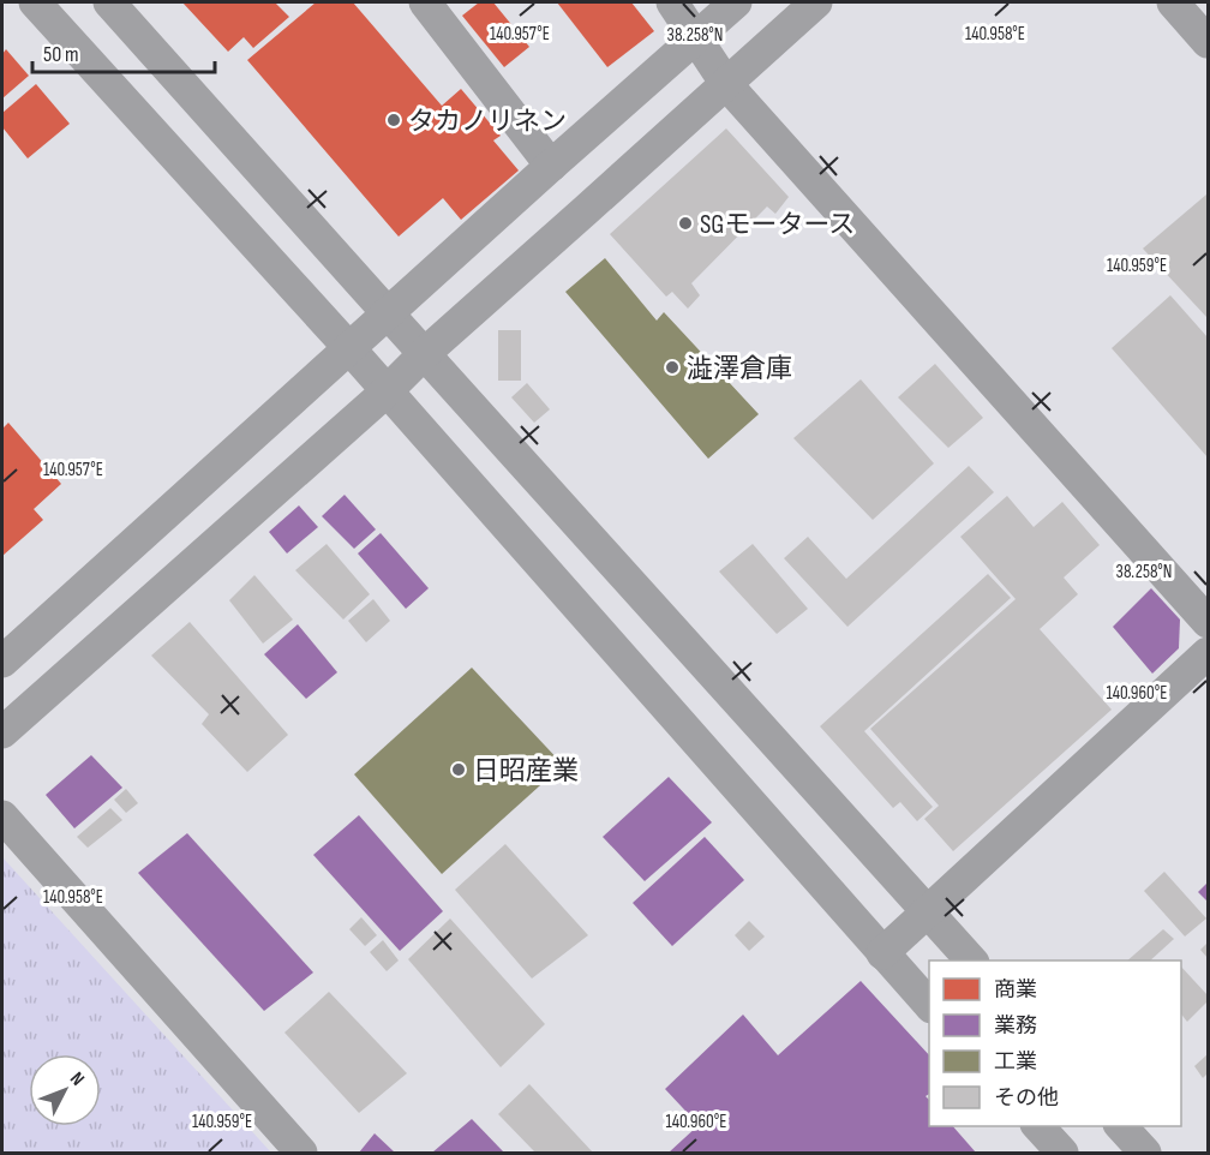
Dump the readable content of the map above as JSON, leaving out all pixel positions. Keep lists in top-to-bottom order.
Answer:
{
  "places": [
    "タカノリネン",
    "SGモータース",
    "澁澤倉庫",
    "日昭産業"
  ],
  "legend": [
    "商業",
    "業務",
    "工業",
    "その他"
  ],
  "scale_bar": "50 m",
  "north": "top right",
  "coordinates": [
    "140.957°E",
    "140.958°E",
    "38.258°N",
    "140.959°E",
    "140.960°E"
  ]
}
